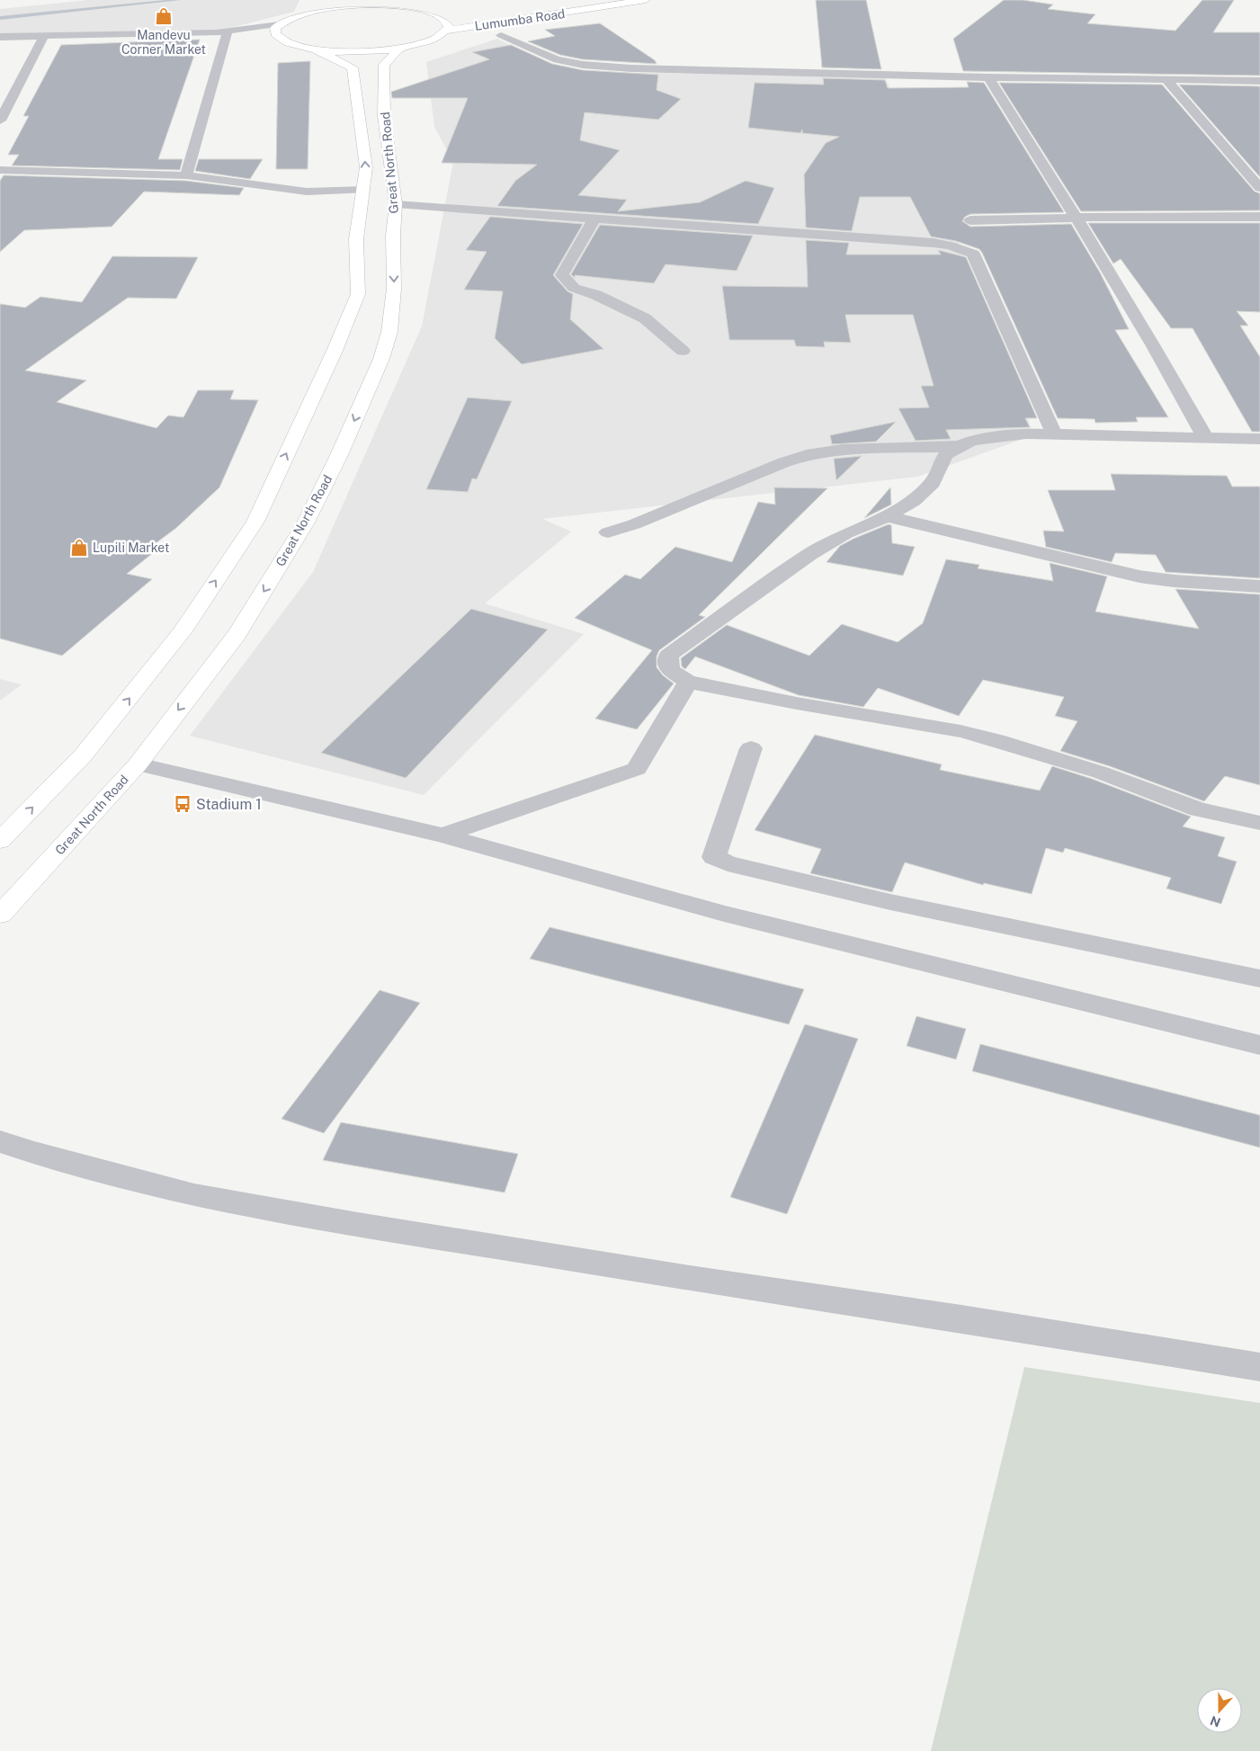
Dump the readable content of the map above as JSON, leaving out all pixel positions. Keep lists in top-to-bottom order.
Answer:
{
  "streets": {
    "main road": ["Lumumba Road", "Great North Road"]
  },
  "crossings": [
    ["Lumumba Road", "Great North Road"]
  ],
  "places": {
    "shop": ["Mandevu Corner Market", "Lupili Market"],
    "bus stop": ["Stadium 1"]
  },
  "north": "bottom"
}
